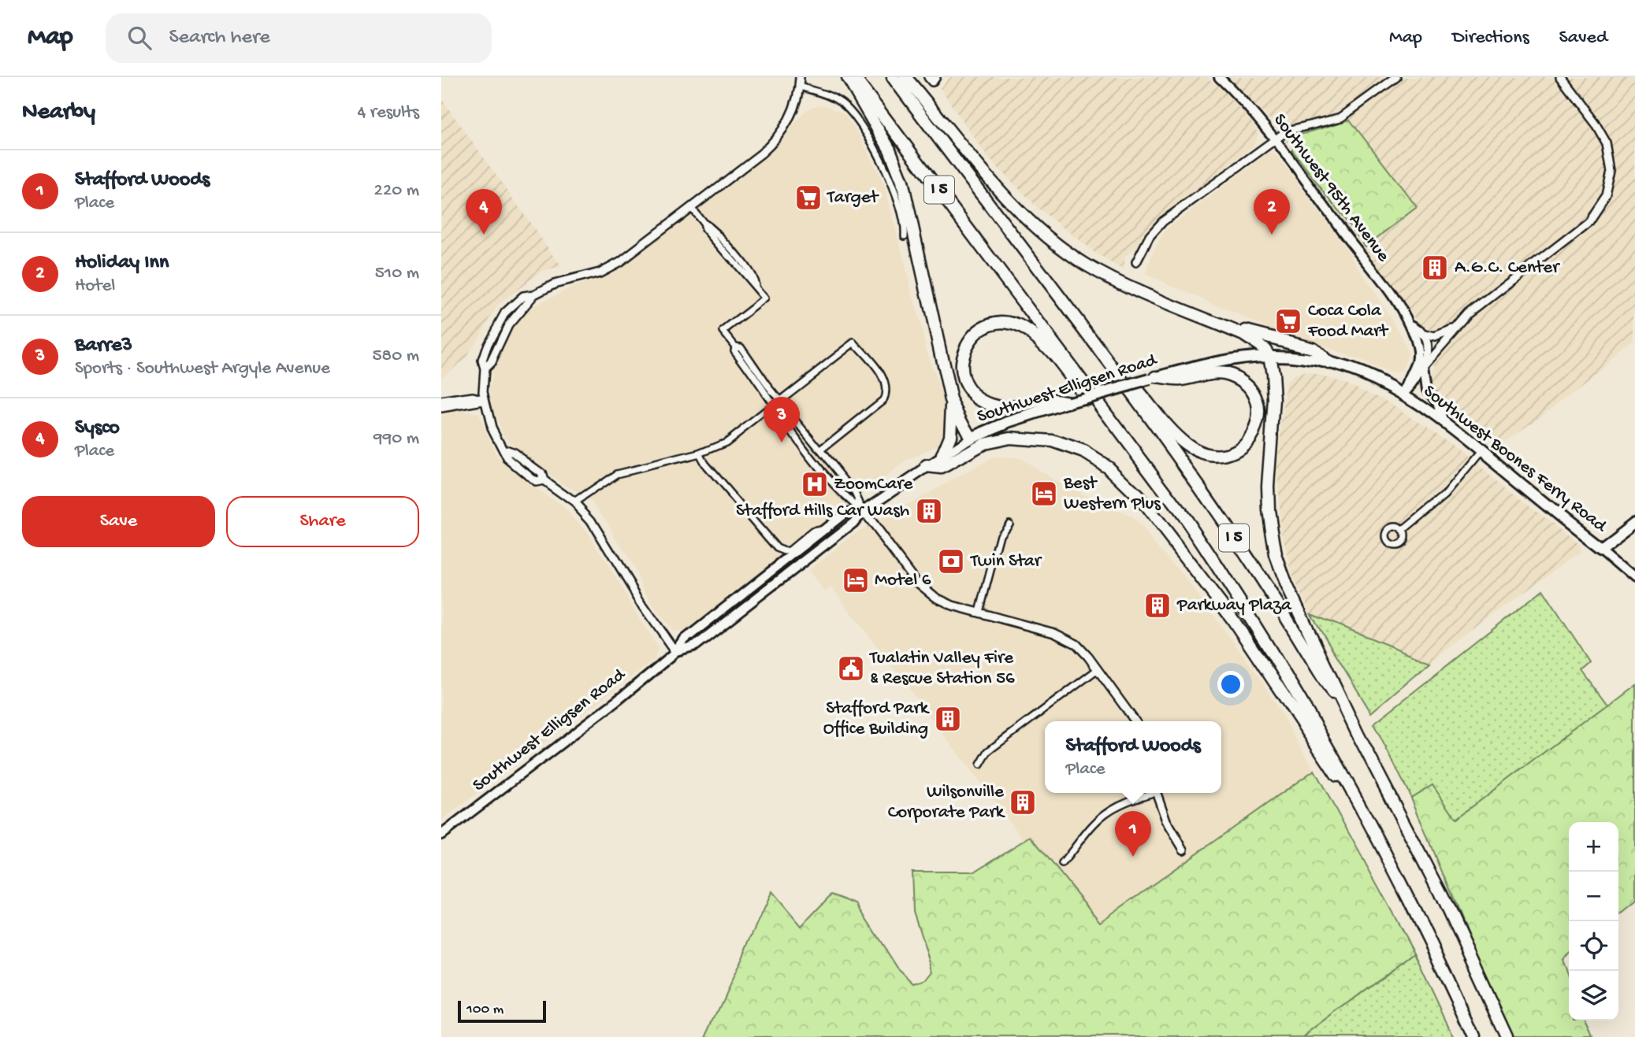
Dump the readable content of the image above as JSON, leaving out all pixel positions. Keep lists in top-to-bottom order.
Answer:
{
  "streets": {
    "highway": ["I 5"],
    "main road": ["Southwest 95th Avenue", "Southwest Elligsen Road", "Southwest Boones Ferry Road"]
  },
  "crossings": [
    ["I 5", "Southwest Elligsen Road"],
    ["I 5", "Southwest Boones Ferry Road"],
    ["Southwest Elligsen Road", "Southwest Boones Ferry Road"]
  ],
  "places": {
    "supermarket": ["Target", "Coca Cola Food Mart"],
    "building": [
      "A.G.C. Center",
      "Stafford Hills Car Wash",
      "Parkway Plaza",
      "Stafford Park Office Building",
      "Wilsonville Corporate Park"
    ],
    "hospital": ["ZoomCare"],
    "hotel": ["Best Western Plus", "Motel 6"],
    "bank": ["Twin Star"],
    "public building": ["Tualatin Valley Fire & Rescue Station 56"]
  },
  "scale_bar": "100 m",
  "page": {
    "header": "Map",
    "search": "Search here",
    "nav": ["Map", "Directions", "Saved"],
    "heading": ["Nearby", "4 results"],
    "list": [
      {
        "mark": "1",
        "name": "Stafford Woods",
        "note": "Place",
        "value": "220 m"
      },
      {
        "mark": "2",
        "name": "Holiday Inn",
        "note": "Hotel",
        "value": "510 m"
      },
      {
        "mark": "3",
        "name": "Barre3",
        "note": "Sports · Southwest Argyle Avenue",
        "value": "580 m"
      },
      {
        "mark": "4",
        "name": "Sysco",
        "note": "Place",
        "value": "990 m"
      }
    ],
    "pins": [
      "2",
      "4",
      "3",
      "1"
    ],
    "buttons": ["Save", "Share"],
    "popup": ["Stafford Woods", "Place"],
    "map_buttons": ["+", "−"],
    "scale": "100 m"
  }
}
